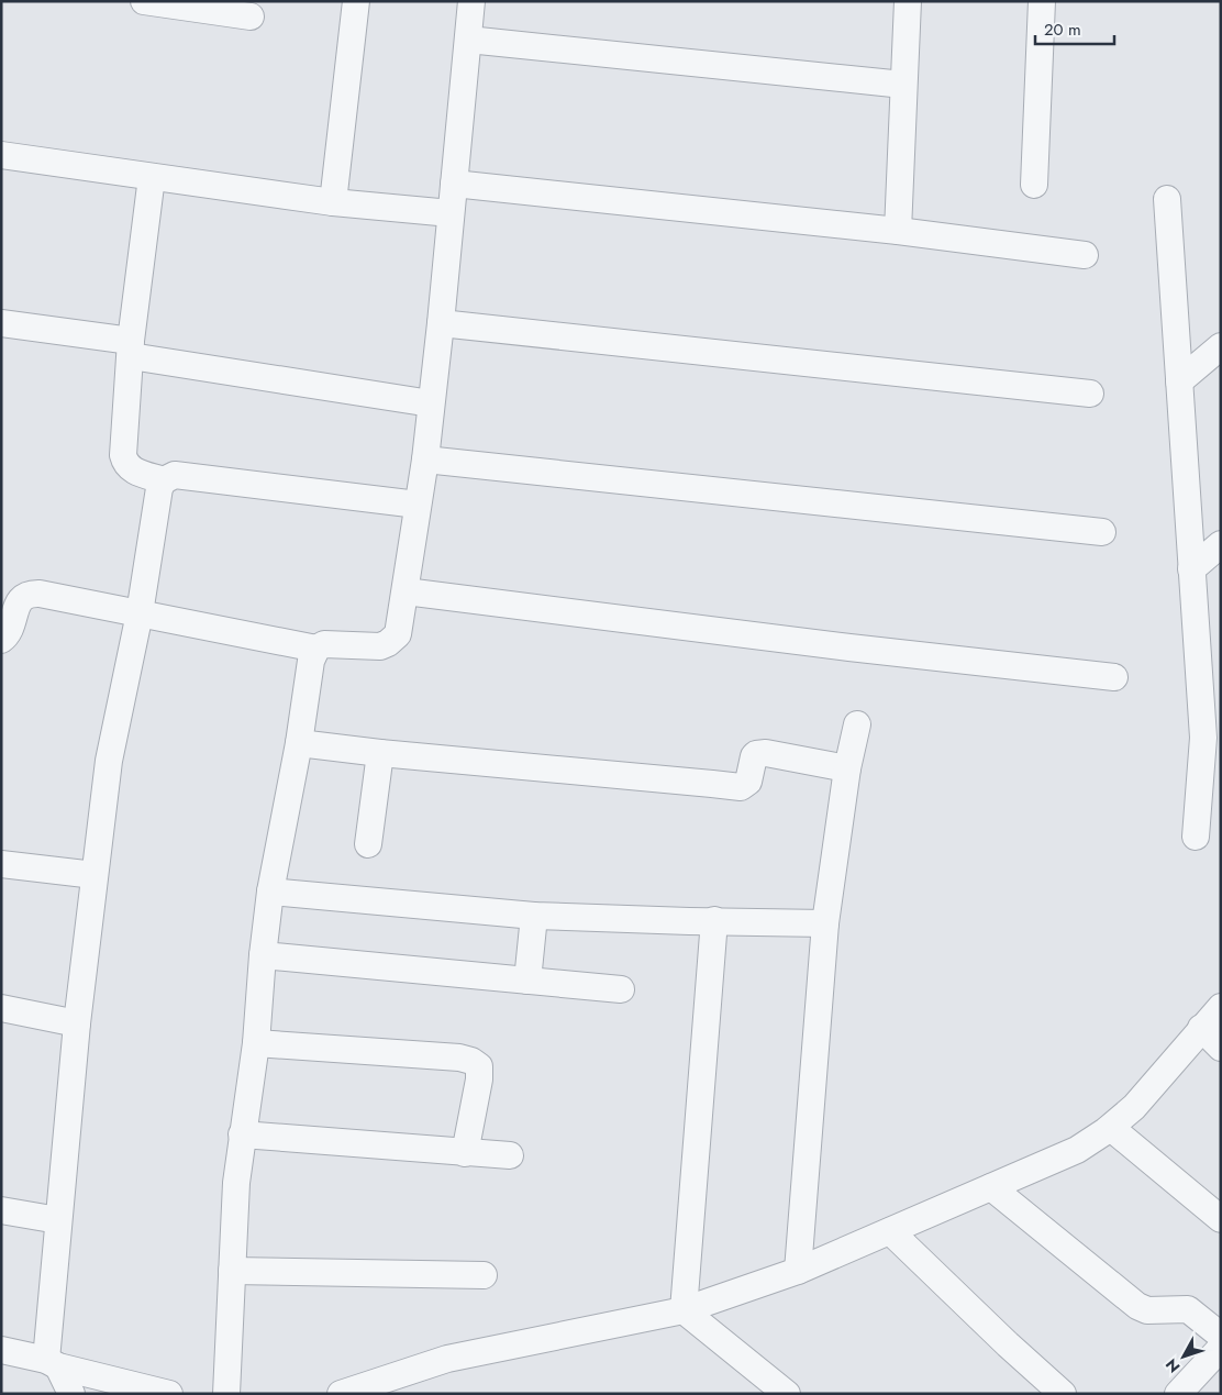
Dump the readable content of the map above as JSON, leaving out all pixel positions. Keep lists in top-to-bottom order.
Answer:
{
  "scale_bar": "20 m",
  "north": "bottom left"
}
